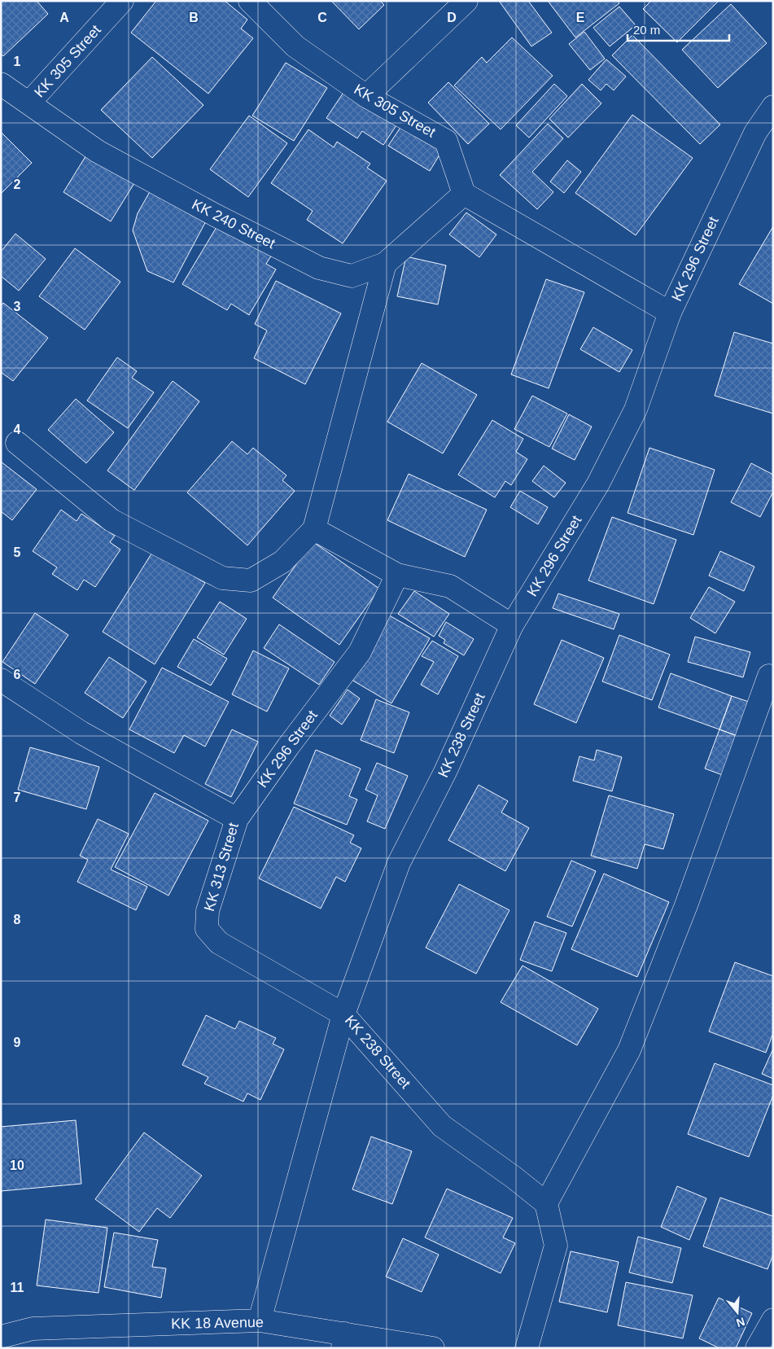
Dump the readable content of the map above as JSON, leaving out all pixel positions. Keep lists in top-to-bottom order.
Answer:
{
  "streets": {
    "street": [
      "KK 305 Street",
      "KK 240 Street",
      "KK 296 Street",
      "KK 238 Street",
      "KK 313 Street",
      "KK 18 Avenue"
    ]
  },
  "crossings": [
    ["KK 305 Street", "KK 240 Street"],
    ["KK 296 Street", "KK 238 Street"],
    ["KK 296 Street", "KK 313 Street"],
    ["KK 238 Street", "KK 313 Street"]
  ],
  "scale_bar": "20 m",
  "north": "bottom",
  "grid": {
    "columns": [
      "A",
      "B",
      "C",
      "D",
      "E"
    ],
    "rows": [
      "1",
      "2",
      "3",
      "4",
      "5",
      "6",
      "7",
      "8",
      "9",
      "10",
      "11"
    ]
  }
}
